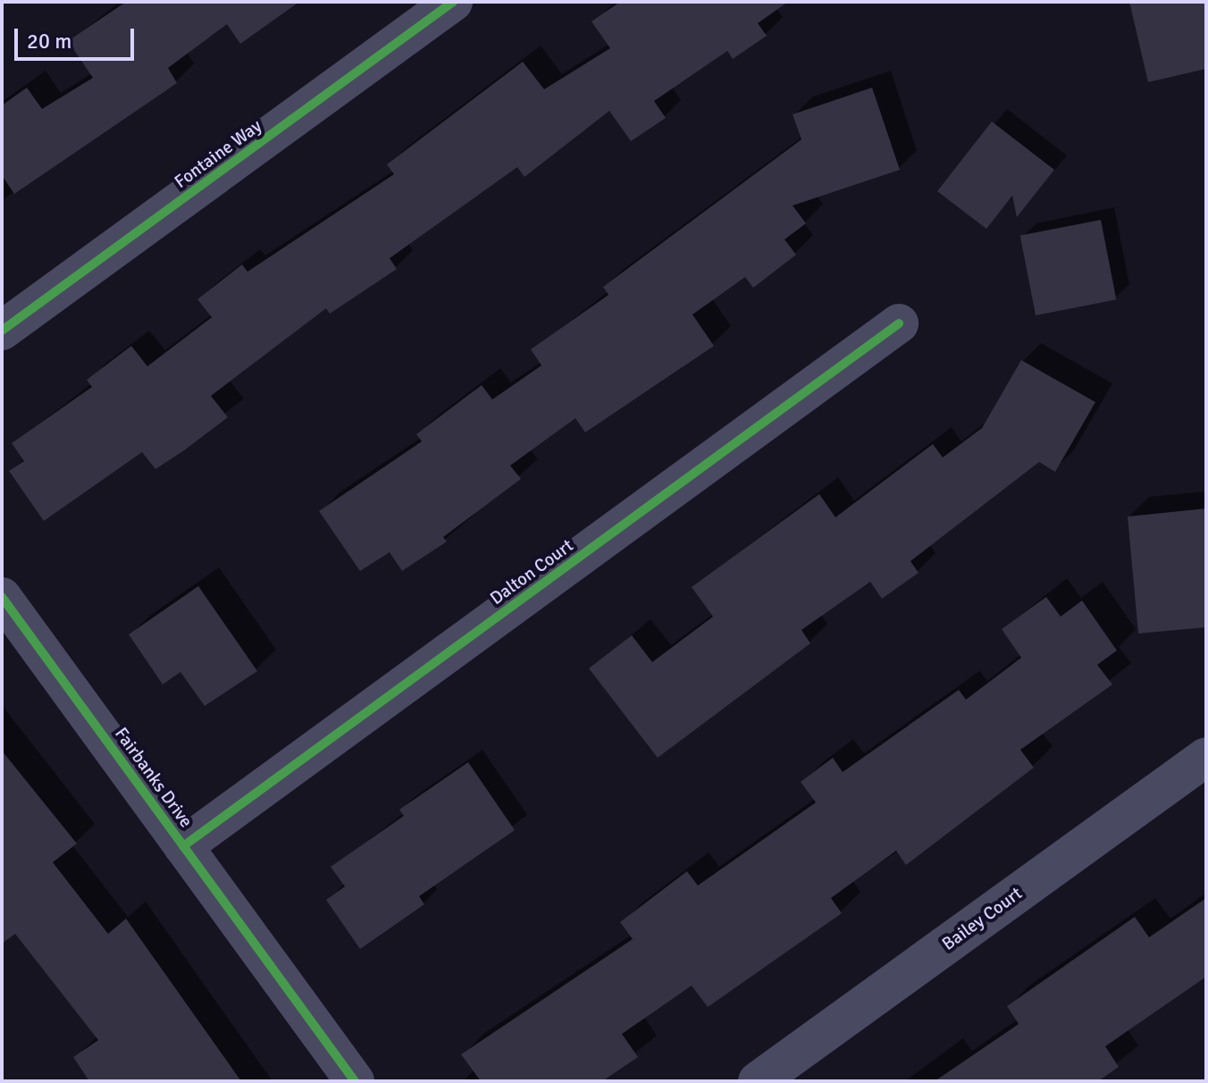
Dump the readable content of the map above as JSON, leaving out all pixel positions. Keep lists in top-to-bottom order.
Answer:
{
  "streets": {
    "street": [
      "Fontaine Way",
      "Dalton Court",
      "Fairbanks Drive",
      "Bailey Court"
    ]
  },
  "crossings": [
    ["Dalton Court", "Fairbanks Drive"]
  ],
  "scale_bar": "20 m"
}
